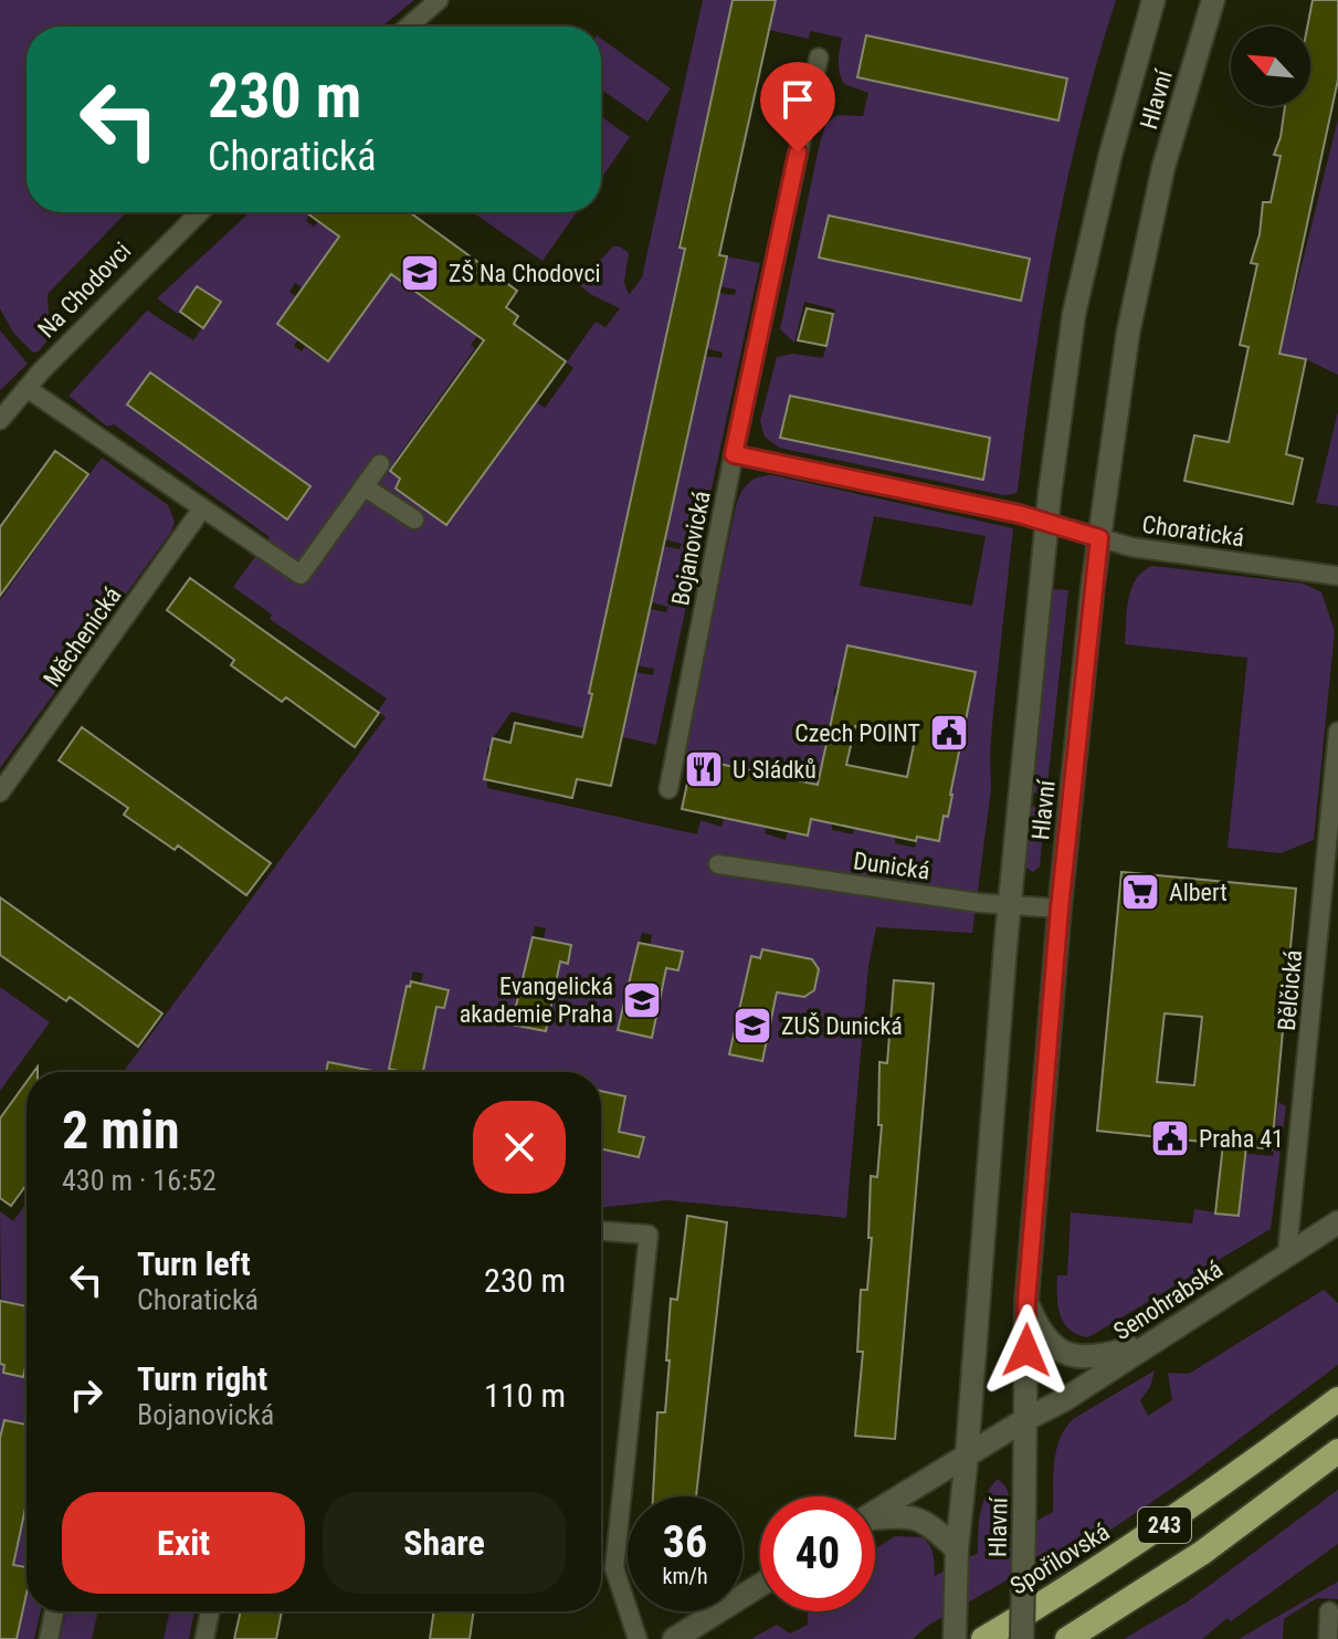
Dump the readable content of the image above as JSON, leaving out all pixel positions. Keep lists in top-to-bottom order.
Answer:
{
  "streets": {
    "highway": ["243", "Spořilovská"],
    "street": [
      "Hlavní",
      "Na Chodovci",
      "Choratická",
      "Bojanovická",
      "Měchenická",
      "Dunická",
      "Bělčická",
      "Senohrabská"
    ]
  },
  "crossings": [
    ["Hlavní", "Choratická"],
    ["Hlavní", "Dunická"],
    ["Hlavní", "Senohrabská"],
    ["Choratická", "Bojanovická"],
    ["Bělčická", "Senohrabská"]
  ],
  "places": {
    "school or university": ["ZŠ Na Chodovci", "Evangelická akademie Praha", "ZUŠ Dunická"],
    "public building": ["Czech POINT", "Praha 41"],
    "restaurant": ["U Sládků"],
    "supermarket": ["Albert"]
  },
  "north": "top left",
  "page": {
    "turn": ["230 m", "Choratická"],
    "heading": ["2 min", "430 m · 16:52"],
    "list": [
      {
        "name": "Turn left",
        "note": "Choratická",
        "value": "230 m"
      },
      {
        "name": "Turn right",
        "note": "Bojanovická",
        "value": "110 m"
      }
    ],
    "buttons": ["Exit", "Share"],
    "speed": "36 km/h",
    "limit": "40"
  }
}
